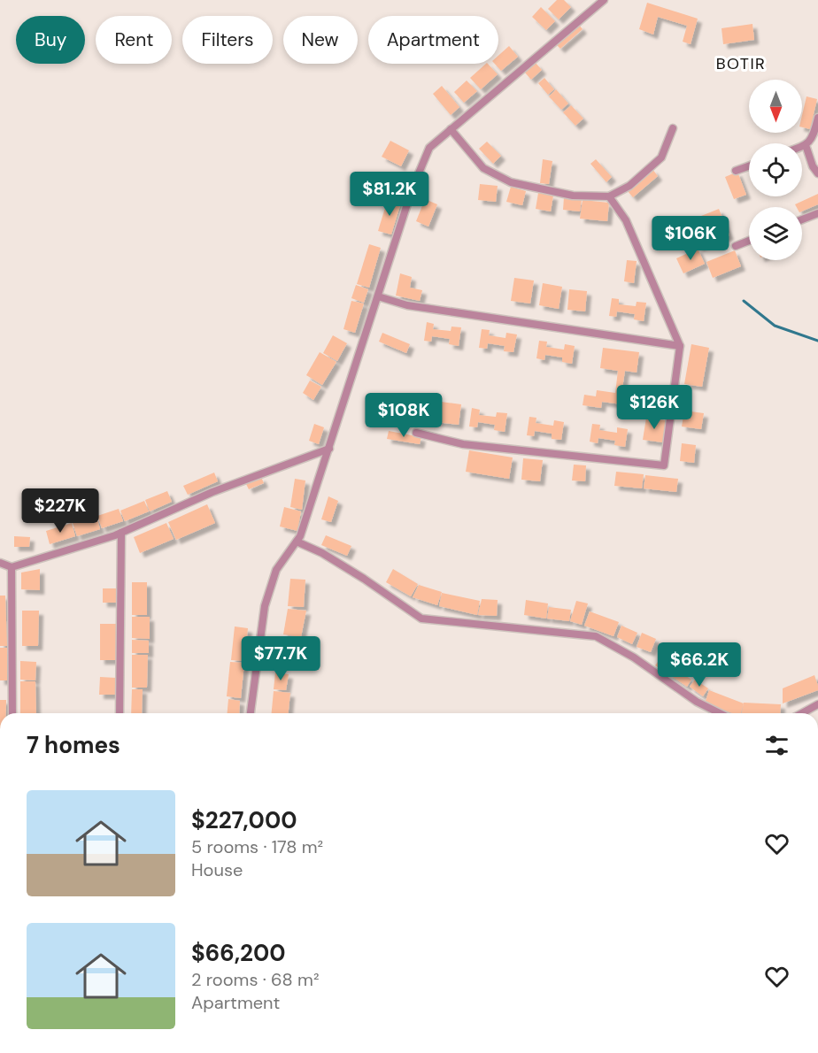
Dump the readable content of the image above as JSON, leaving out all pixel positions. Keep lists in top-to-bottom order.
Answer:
{
  "districts": ["BOTIR"],
  "north": "bottom",
  "page": {
    "chip": [
      "Buy",
      "Rent",
      "Filters",
      "New",
      "Apartment"
    ],
    "price": [
      "$81.2K",
      "$106K",
      "$126K",
      "$108K",
      "$227K",
      "$77.7K",
      "$66.2K"
    ],
    "heading": "7 homes",
    "list": [
      {
        "name": "$227,000",
        "note": "5 rooms · 178 m² · House"
      },
      {
        "name": "$66,200",
        "note": "2 rooms · 68 m² · Apartment"
      }
    ]
  }
}
